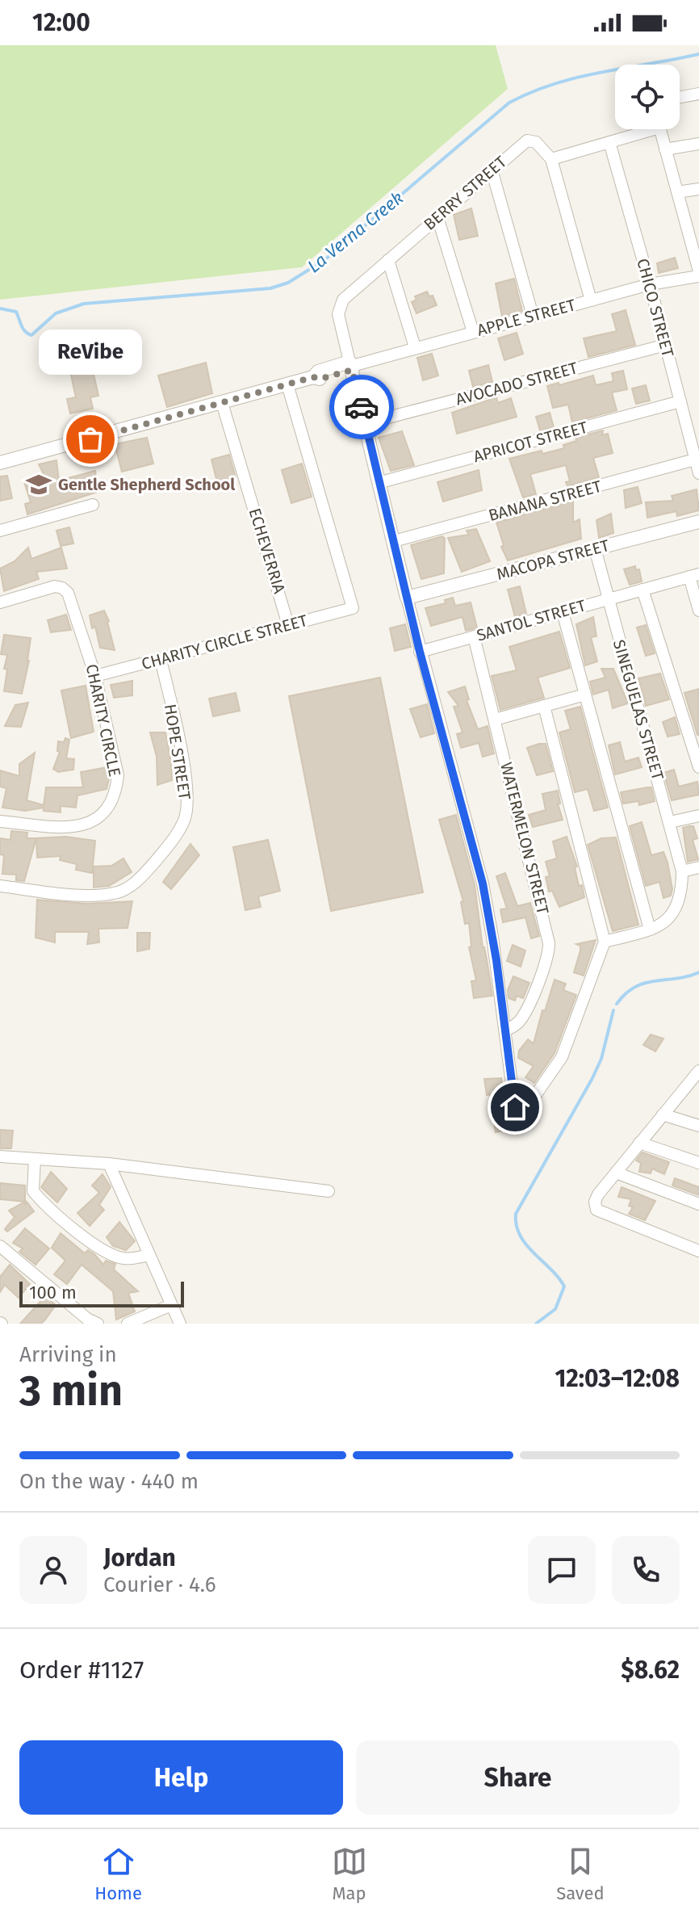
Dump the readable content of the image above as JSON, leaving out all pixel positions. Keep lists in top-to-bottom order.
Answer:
{
  "streets": {
    "street": [
      "BERRY STREET",
      "CHICO STREET",
      "APPLE STREET",
      "AVOCADO STREET",
      "APRICOT STREET",
      "BANANA STREET",
      "ECHEVERRIA",
      "MACOPA STREET",
      "SANTOL STREET",
      "CHARITY CIRCLE STREET",
      "SINEGUELAS STREET",
      "CHARITY CIRCLE",
      "HOPE STREET",
      "WATERMELON STREET"
    ]
  },
  "crossings": [
    ["BERRY STREET", "APPLE STREET"],
    ["CHICO STREET", "APPLE STREET"],
    ["CHICO STREET", "AVOCADO STREET"],
    ["CHICO STREET", "APRICOT STREET"],
    ["CHICO STREET", "BANANA STREET"],
    ["APPLE STREET", "ECHEVERRIA"],
    ["APPLE STREET", "CHARITY CIRCLE STREET"],
    ["ECHEVERRIA", "CHARITY CIRCLE STREET"],
    ["MACOPA STREET", "SINEGUELAS STREET"],
    ["SANTOL STREET", "SINEGUELAS STREET"],
    ["SANTOL STREET", "WATERMELON STREET"],
    ["CHARITY CIRCLE STREET", "CHARITY CIRCLE"],
    ["CHARITY CIRCLE STREET", "HOPE STREET"]
  ],
  "water": ["La Verna Creek"],
  "places": {
    "other": ["ReVibe"],
    "school or university": ["Gentle Shepherd School"]
  },
  "scale_bar": "100 m",
  "page": {
    "status": "12:00",
    "bubble": "ReVibe",
    "scale": "100 m",
    "heading": ["3 min", "Arriving in", "12:03–12:08"],
    "panel": [
      "Jordan",
      "Courier · 4.6",
      "Order #1127",
      "$8.62"
    ],
    "bar": "On the way · 440 m",
    "buttons": ["Help", "Share"],
    "tabs": ["Home", "Map", "Saved"]
  }
}
